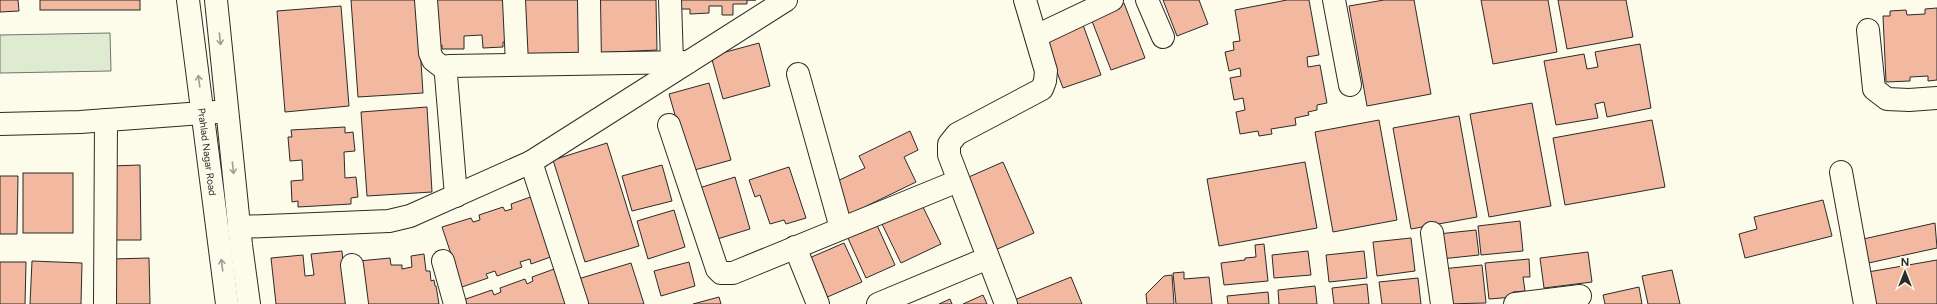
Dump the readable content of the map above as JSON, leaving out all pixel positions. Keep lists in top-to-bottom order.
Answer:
{
  "streets": {
    "street": ["Prahlad Nagar Road"]
  },
  "north": "top"
}
